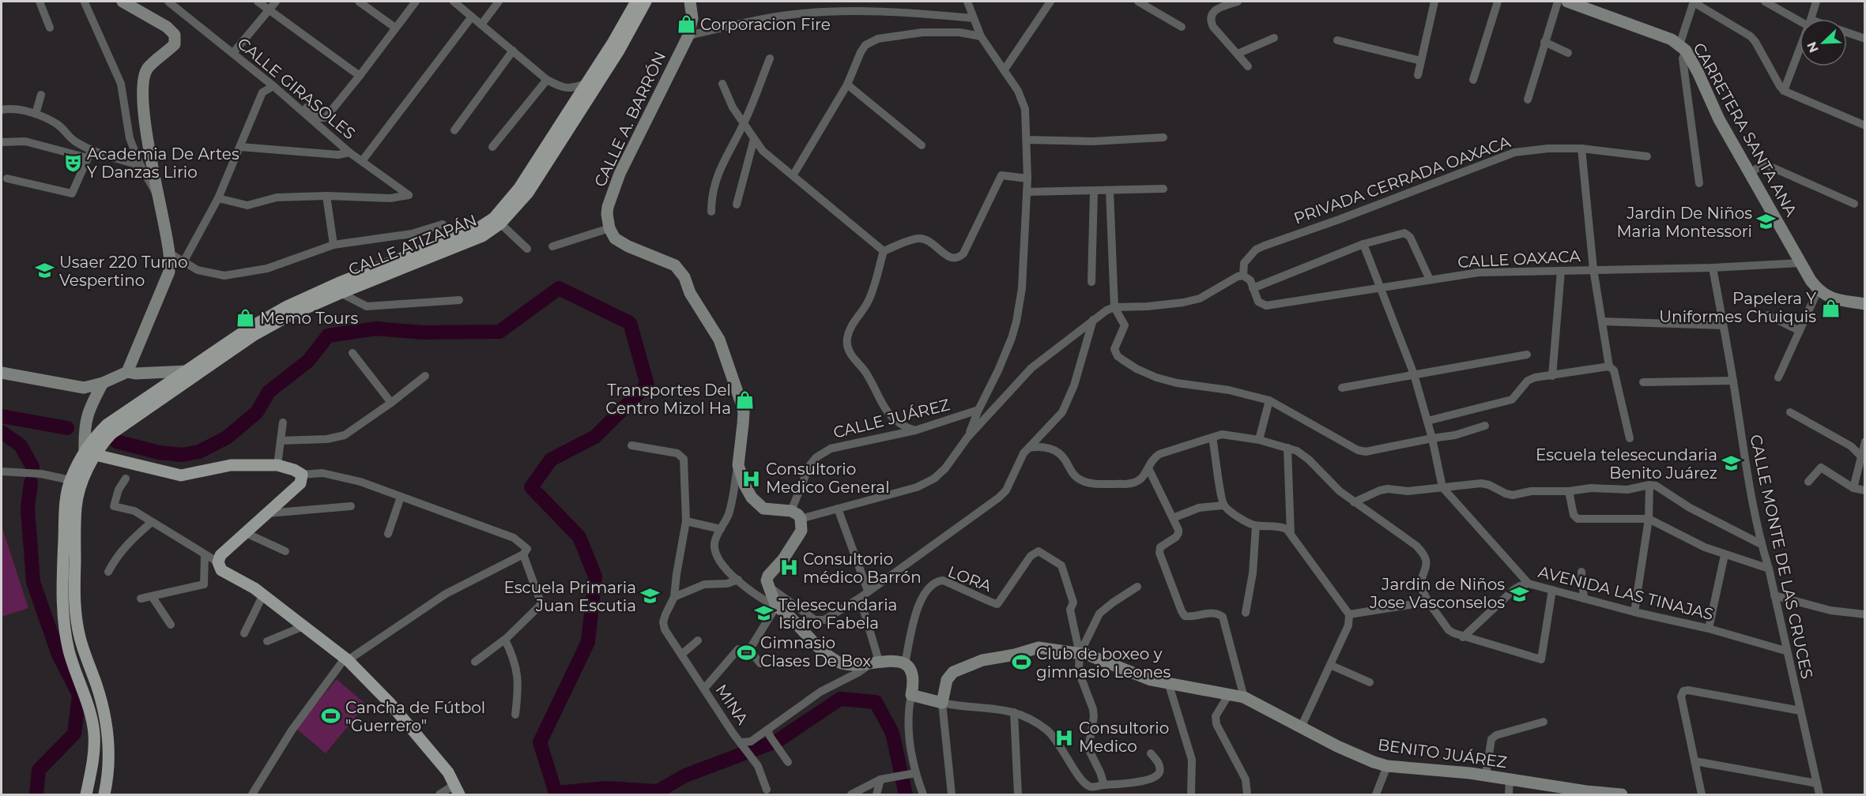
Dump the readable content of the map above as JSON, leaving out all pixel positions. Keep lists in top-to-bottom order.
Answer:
{
  "streets": {
    "main road": ["CALLE ATIZAPÁN"],
    "street": [
      "CALLE GIRASOLES",
      "CALLE A. BARRÓN",
      "CARRETERA SANTA ANA",
      "PRIVADA CERRADA OAXACA",
      "CALLE OAXACA",
      "CALLE JUÁREZ",
      "CALLE MONTE DE LAS CRUCES",
      "LORA",
      "AVENIDA LAS TINAJAS",
      "MINA",
      "BENITO JUÁREZ"
    ]
  },
  "crossings": [
    ["CARRETERA SANTA ANA", "CALLE OAXACA"],
    ["PRIVADA CERRADA OAXACA", "CALLE OAXACA"],
    ["CALLE OAXACA", "CALLE MONTE DE LAS CRUCES"],
    ["CALLE MONTE DE LAS CRUCES", "AVENIDA LAS TINAJAS"],
    ["LORA", "BENITO JUÁREZ"]
  ],
  "places": {
    "shop": [
      "Corporacion Fire",
      "Papelera Y Uniformes Chuiquis",
      "Memo Tours",
      "Transportes Del Centro Mizol Ha"
    ],
    "theatre": ["Academia De Artes Y Danzas Lirio"],
    "school or university": [
      "Jardin De Niños Maria Montessori",
      "Usaer 220 Turno Vespertino",
      "Escuela telesecundaria Benito Juárez",
      "Jardin de Niños Jose Vasconselos",
      "Escuela Primaria Juan Escutia",
      "Telesecundaria Isidro Fabela"
    ],
    "hospital": ["Consultorio Medico General", "Consultorio médico Barrón", "Consultorio Medico"],
    "sports": ["Gimnasio Clases De Box", "Club de boxeo y gimnasio Leones", "Cancha de Fútbol \"Guerrero\""]
  },
  "north": "bottom left"
}
